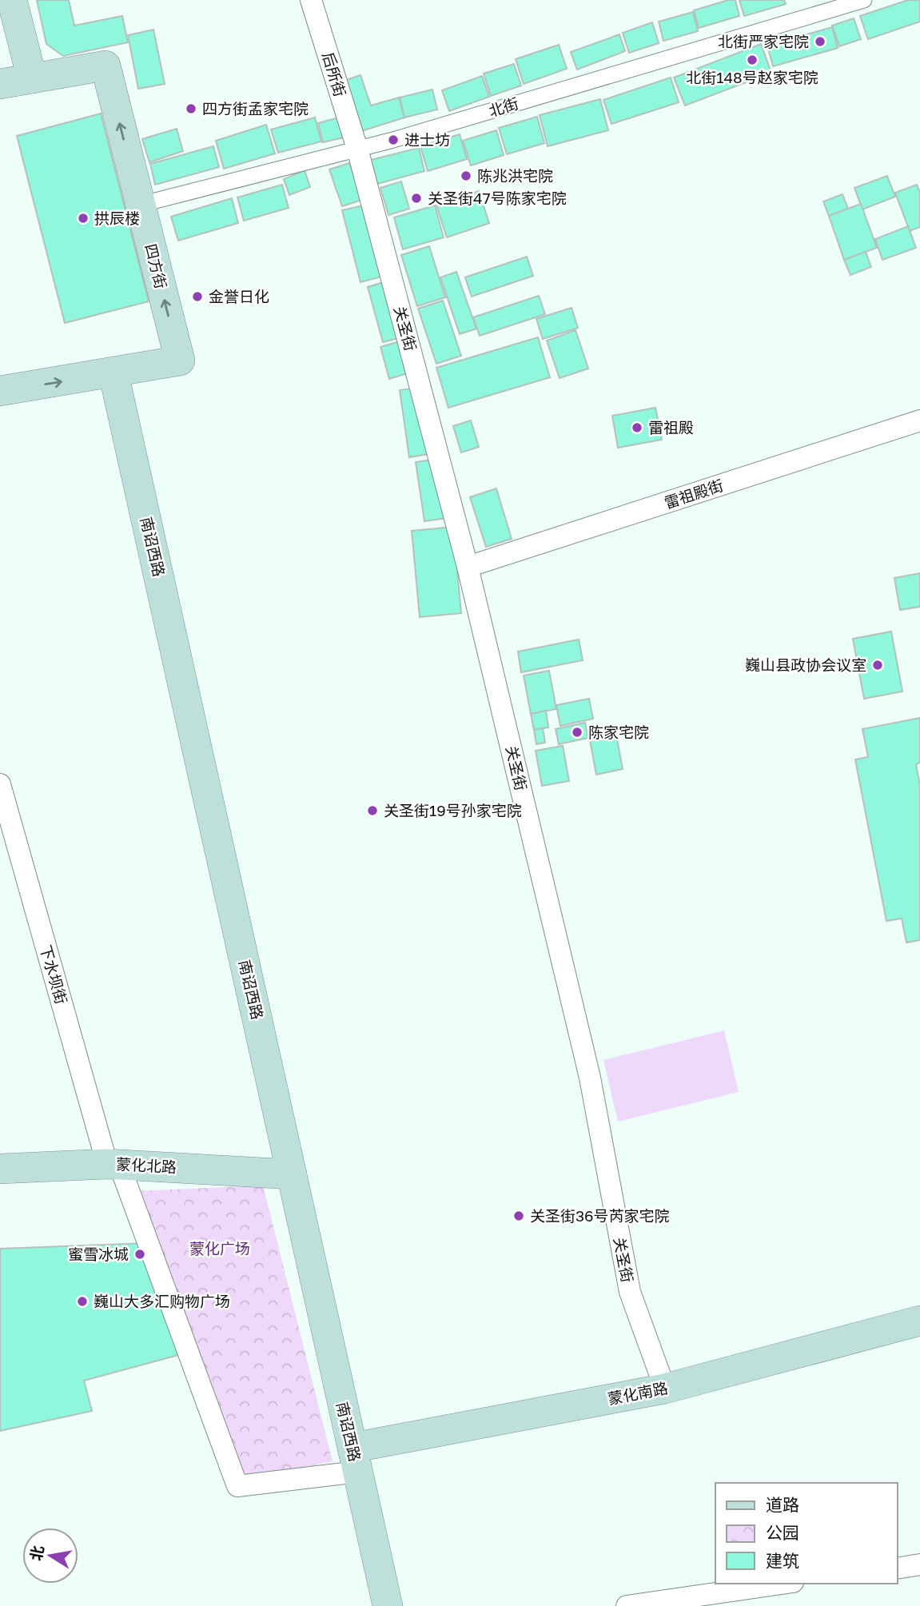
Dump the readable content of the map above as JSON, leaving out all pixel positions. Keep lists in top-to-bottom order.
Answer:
{
  "streets": {
    "main road": [
      "四方街",
      "南诏西路",
      "蒙化北路",
      "蒙化南路"
    ],
    "street": [
      "后所街",
      "北街",
      "关圣街",
      "雷祖殿街",
      "下水坝街"
    ]
  },
  "crossings": [
    ["后所街", "北街"],
    ["后所街", "关圣街"],
    ["北街", "四方街"],
    ["北街", "关圣街"],
    ["四方街", "南诏西路"],
    ["关圣街", "雷祖殿街"],
    ["关圣街", "蒙化南路"],
    ["南诏西路", "下水坝街"],
    ["南诏西路", "蒙化北路"],
    ["南诏西路", "蒙化南路"],
    ["下水坝街", "蒙化北路"],
    ["下水坝街", "蒙化南路"]
  ],
  "parks": ["蒙化广场"],
  "places": [
    "北街严家宅院",
    "北街148号赵家宅院",
    "四方街孟家宅院",
    "进士坊",
    "陈兆洪宅院",
    "关圣街47号陈家宅院",
    "拱辰楼",
    "金誉日化",
    "雷祖殿",
    "巍山县政协会议室",
    "陈家宅院",
    "关圣街19号孙家宅院",
    "关圣街36号芮家宅院",
    "蜜雪冰城",
    "巍山大多汇购物广场"
  ],
  "legend": ["道路", "公园", "建筑"],
  "north": "left"
}
